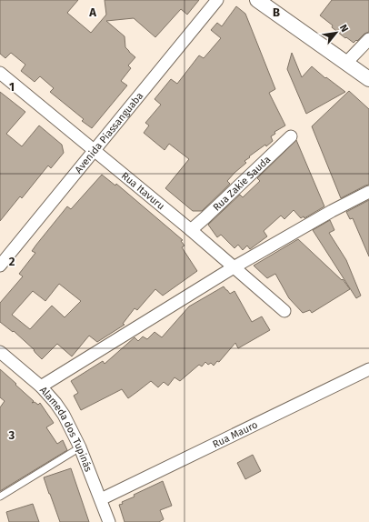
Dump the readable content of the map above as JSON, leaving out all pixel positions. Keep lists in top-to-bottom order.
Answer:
{
  "streets": {
    "street": [
      "Avenida Piassanguaba",
      "Rua Zakie Sauda",
      "Rua Itavuru",
      "Alameda dos Tupinás",
      "Rua Mauro"
    ]
  },
  "crossings": [
    ["Avenida Piassanguaba", "Rua Itavuru"],
    ["Rua Zakie Sauda", "Rua Itavuru"],
    ["Alameda dos Tupinás", "Rua Mauro"]
  ],
  "north": "top right",
  "grid": {
    "columns": ["A", "B"],
    "rows": ["1", "2", "3"]
  }
}
